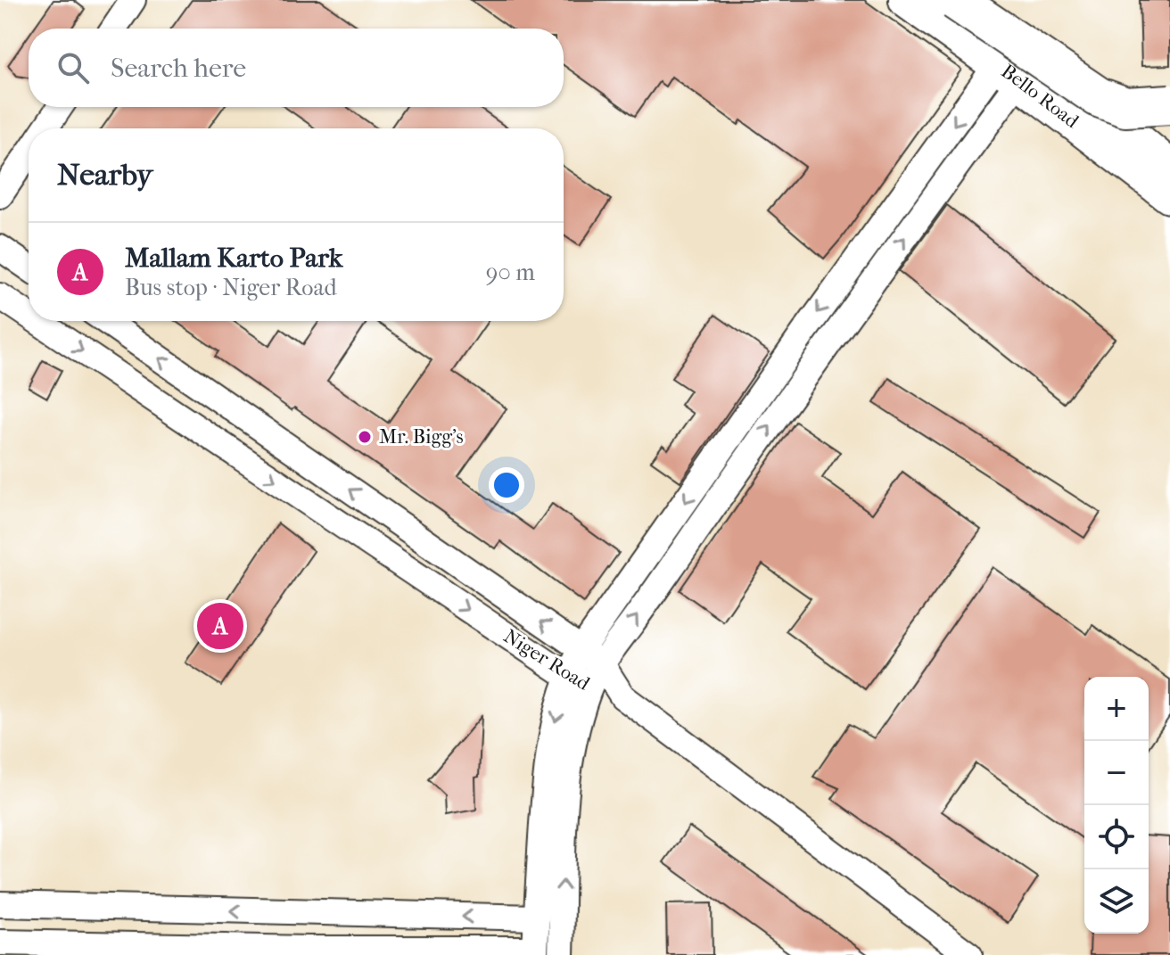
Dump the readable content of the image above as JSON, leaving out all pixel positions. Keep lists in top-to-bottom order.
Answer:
{
  "streets": {
    "street": ["Bello Road", "Niger Road"]
  },
  "places": ["Mr. Bigg's"],
  "page": {
    "search": "Search here",
    "heading": "Nearby",
    "list": [
      {
        "mark": "A",
        "name": "Mallam Karto Park",
        "note": "Bus stop · Niger Road",
        "value": "90 m"
      }
    ],
    "pins": "A",
    "map_buttons": ["+", "−"]
  }
}
